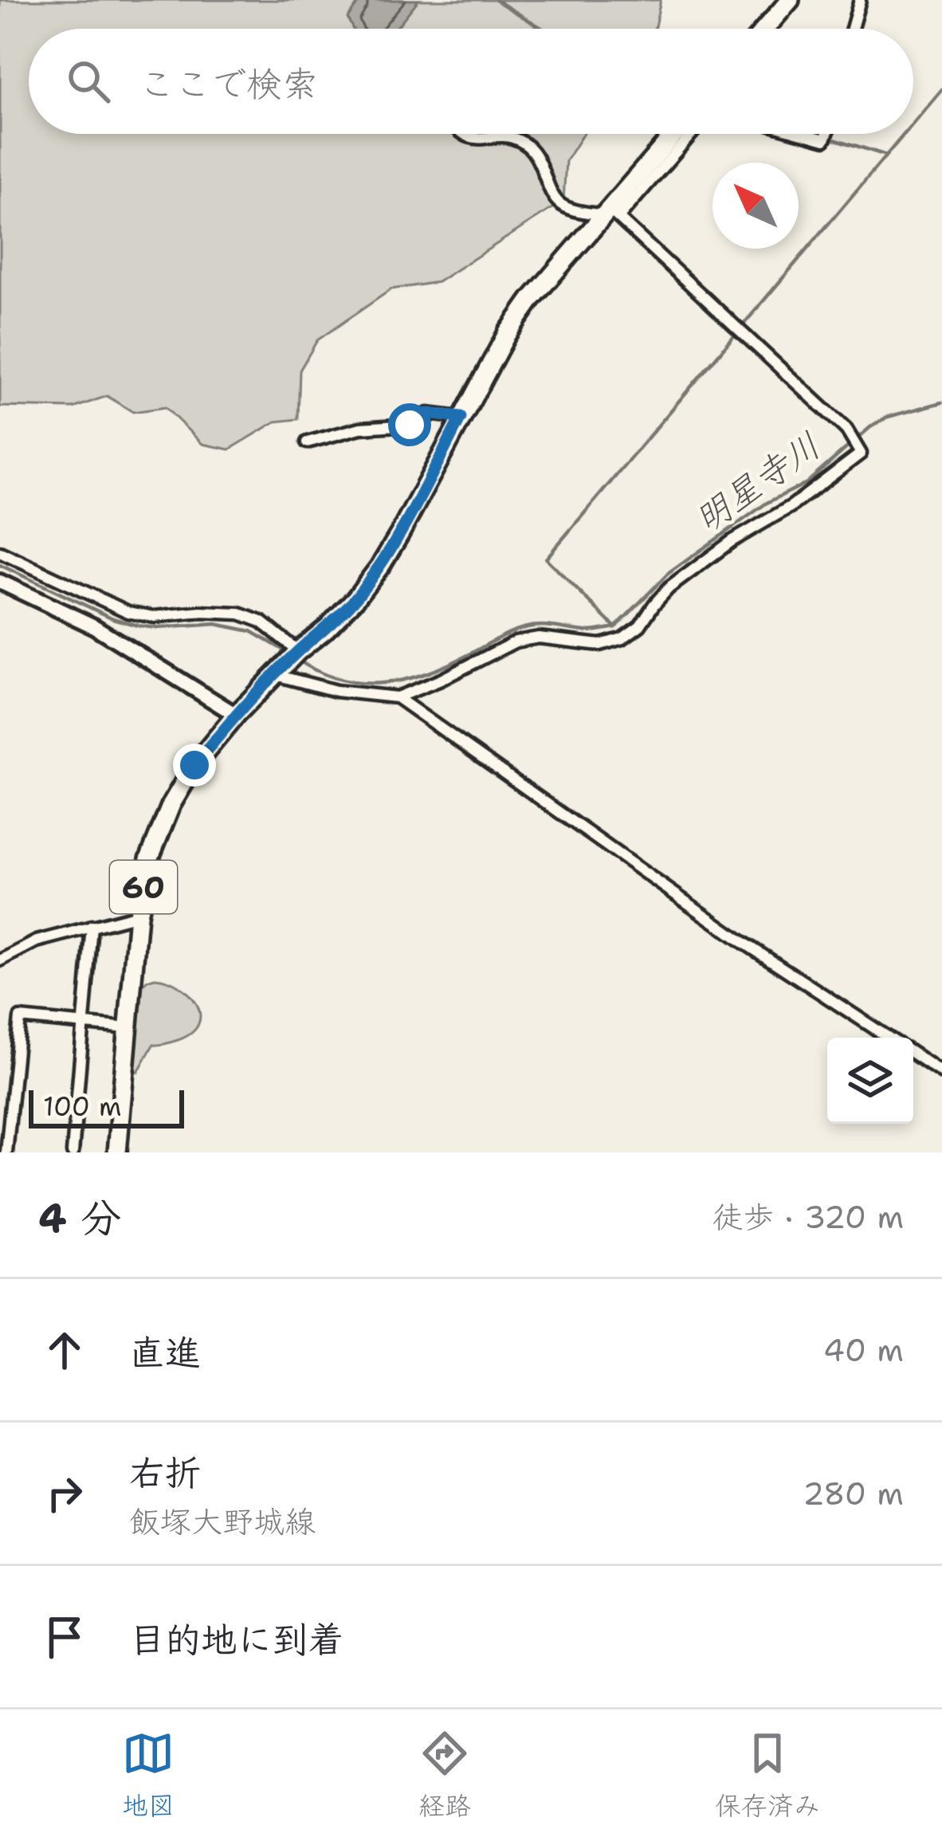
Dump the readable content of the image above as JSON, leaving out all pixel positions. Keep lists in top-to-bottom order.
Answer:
{
  "streets": {
    "main road": ["60"]
  },
  "water": ["明星寺川"],
  "scale_bar": "100 m",
  "north": "top left",
  "page": {
    "search": "ここで検索",
    "scale": "100 m",
    "heading": ["4 分", "徒歩 · 320 m"],
    "list": [
      ["直進", "40 m"],
      ["右折", "飯塚大野城線", "280 m"],
      "目的地に到着"
    ],
    "nav": ["地図", "経路", "保存済み"]
  }
}
